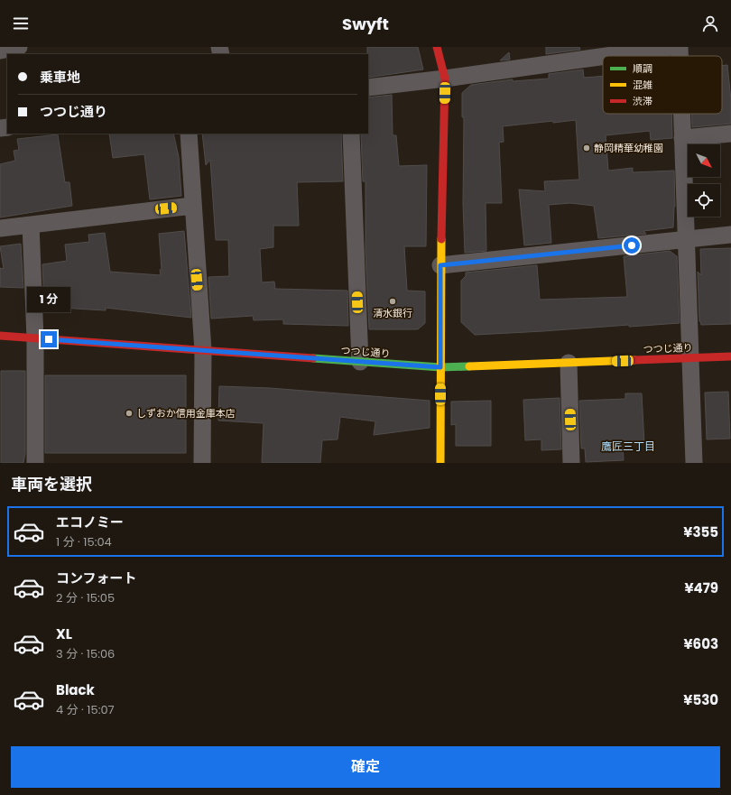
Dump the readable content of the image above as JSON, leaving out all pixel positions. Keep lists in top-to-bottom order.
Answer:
{
  "streets": {
    "main road": ["つつじ通り"]
  },
  "districts": ["鷹匠三丁目"],
  "places": ["静岡精華幼稚園", "清水銀行", "しずおか信用金庫本店"],
  "legend": ["順調", "混雑", "渋滞"],
  "north": "bottom right",
  "page": {
    "header": "Swyft",
    "banner": ["乗車地", "つつじ通り"],
    "bubble": "1 分",
    "heading": "車両を選択",
    "list": [
      {
        "name": "エコノミー",
        "note": "1 分 · 15:04",
        "value": "¥355"
      },
      {
        "name": "コンフォート",
        "note": "2 分 · 15:05",
        "value": "¥479"
      },
      {
        "name": "XL",
        "note": "3 分 · 15:06",
        "value": "¥603"
      },
      {
        "name": "Black",
        "note": "4 分 · 15:07",
        "value": "¥530"
      }
    ],
    "buttons": "確定"
  }
}
